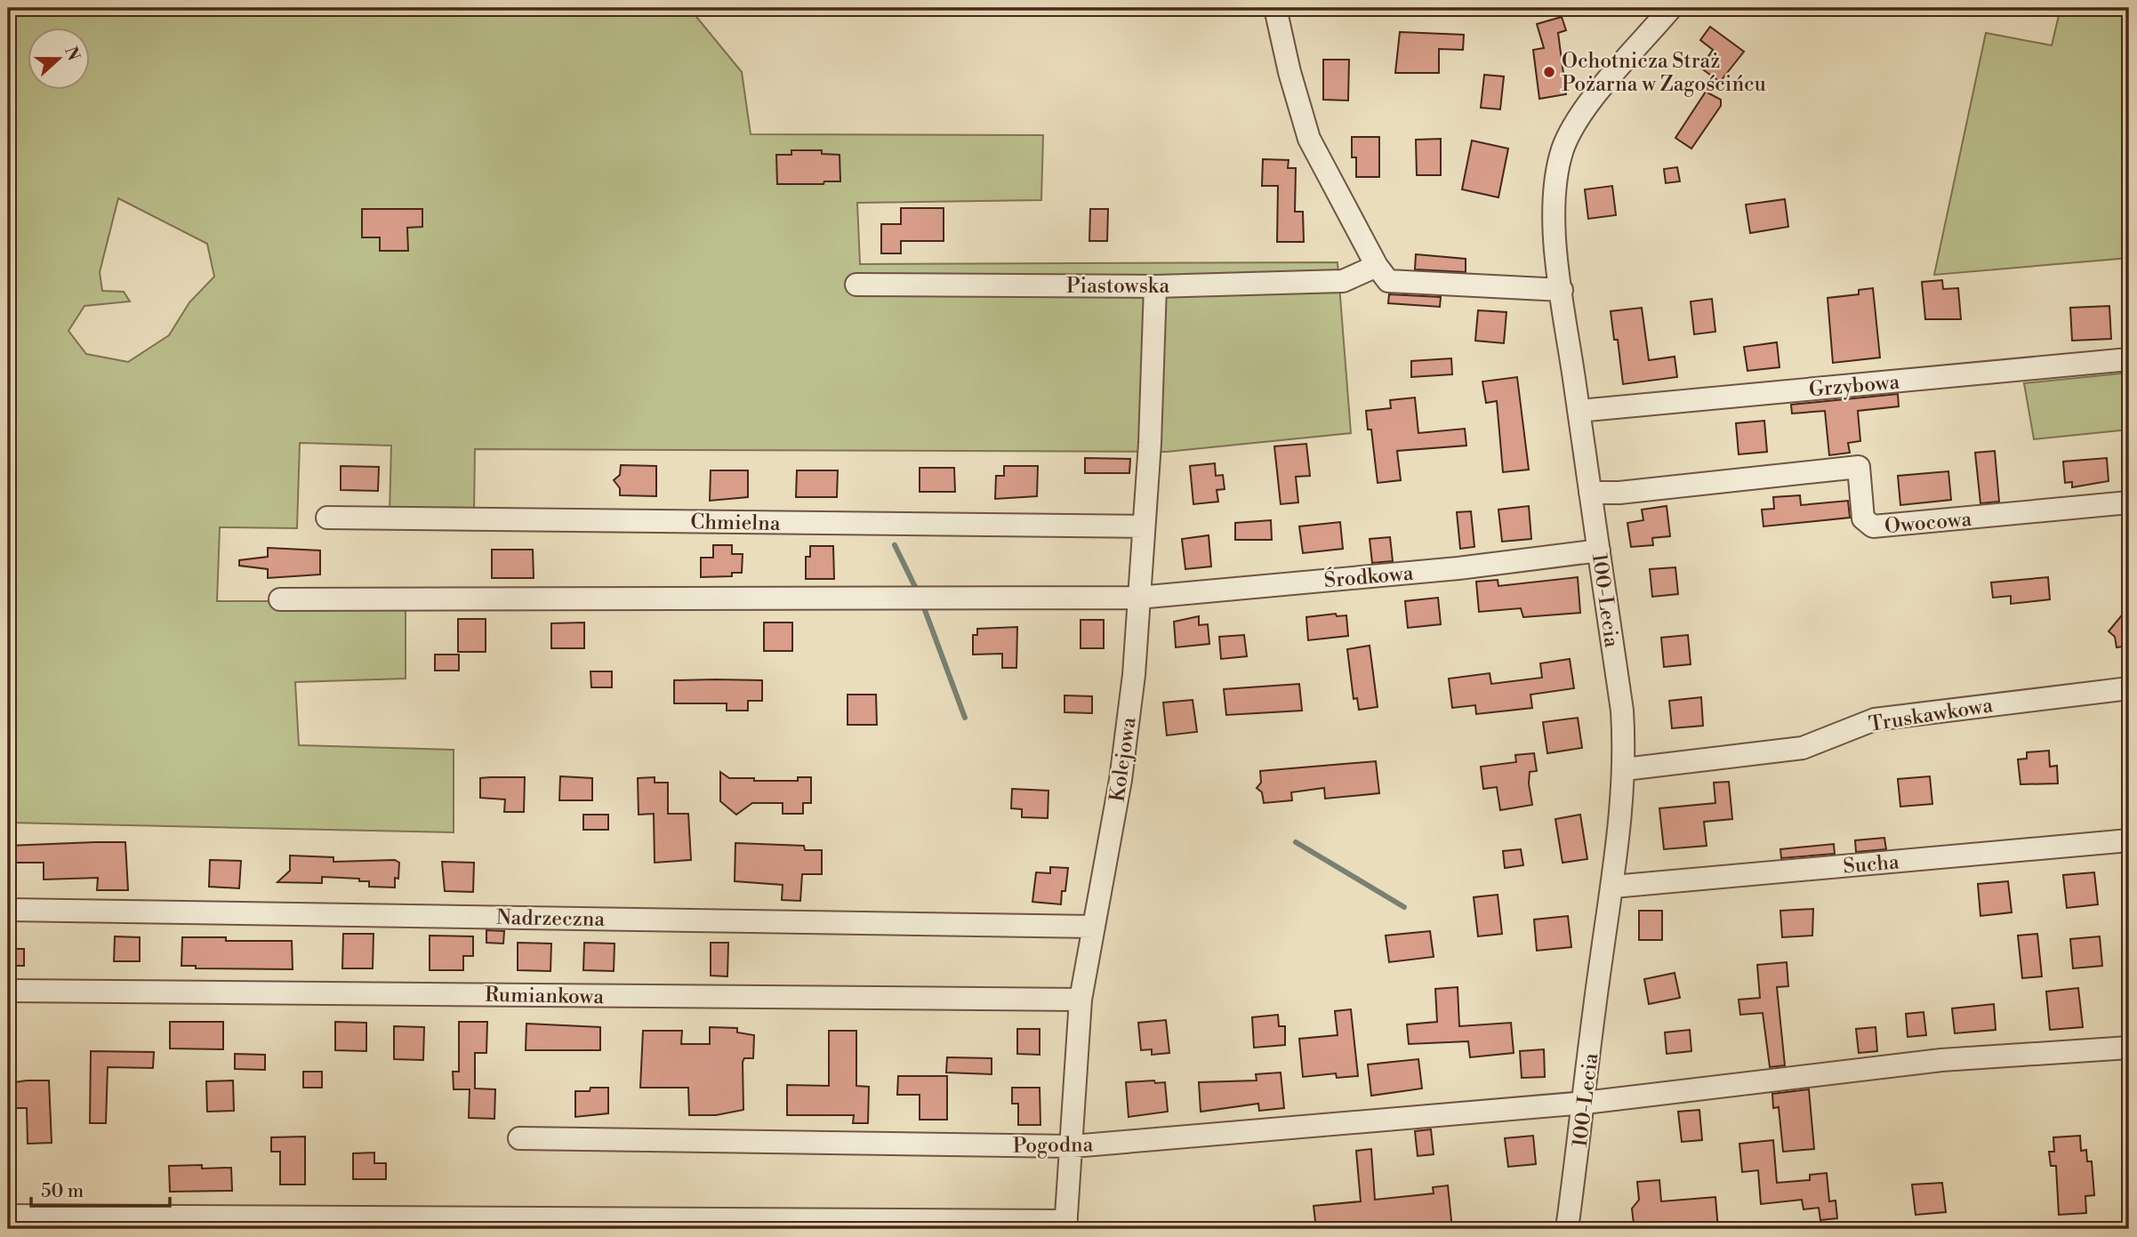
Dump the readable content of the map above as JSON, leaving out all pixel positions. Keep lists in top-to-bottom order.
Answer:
{
  "streets": {
    "street": [
      "Piastowska",
      "Grzybowa",
      "Chmielna",
      "Owocowa",
      "Środkowa",
      "100-Lecia",
      "Truskawkowa",
      "Kolejowa",
      "Sucha",
      "Nadrzeczna",
      "Rumiankowa",
      "Pogodna"
    ]
  },
  "crossings": [
    ["Piastowska", "Kolejowa"],
    ["Grzybowa", "100-Lecia"],
    ["Chmielna", "Kolejowa"],
    ["Owocowa", "100-Lecia"],
    ["Środkowa", "100-Lecia"],
    ["Środkowa", "Kolejowa"],
    ["100-Lecia", "Truskawkowa"],
    ["100-Lecia", "Sucha"],
    ["100-Lecia", "Pogodna"],
    ["Kolejowa", "Nadrzeczna"],
    ["Kolejowa", "Rumiankowa"],
    ["Kolejowa", "Pogodna"]
  ],
  "places": ["Ochotnicza Straż Pożarna w Zagościńcu"],
  "scale_bar": "50 m",
  "north": "right"
}
